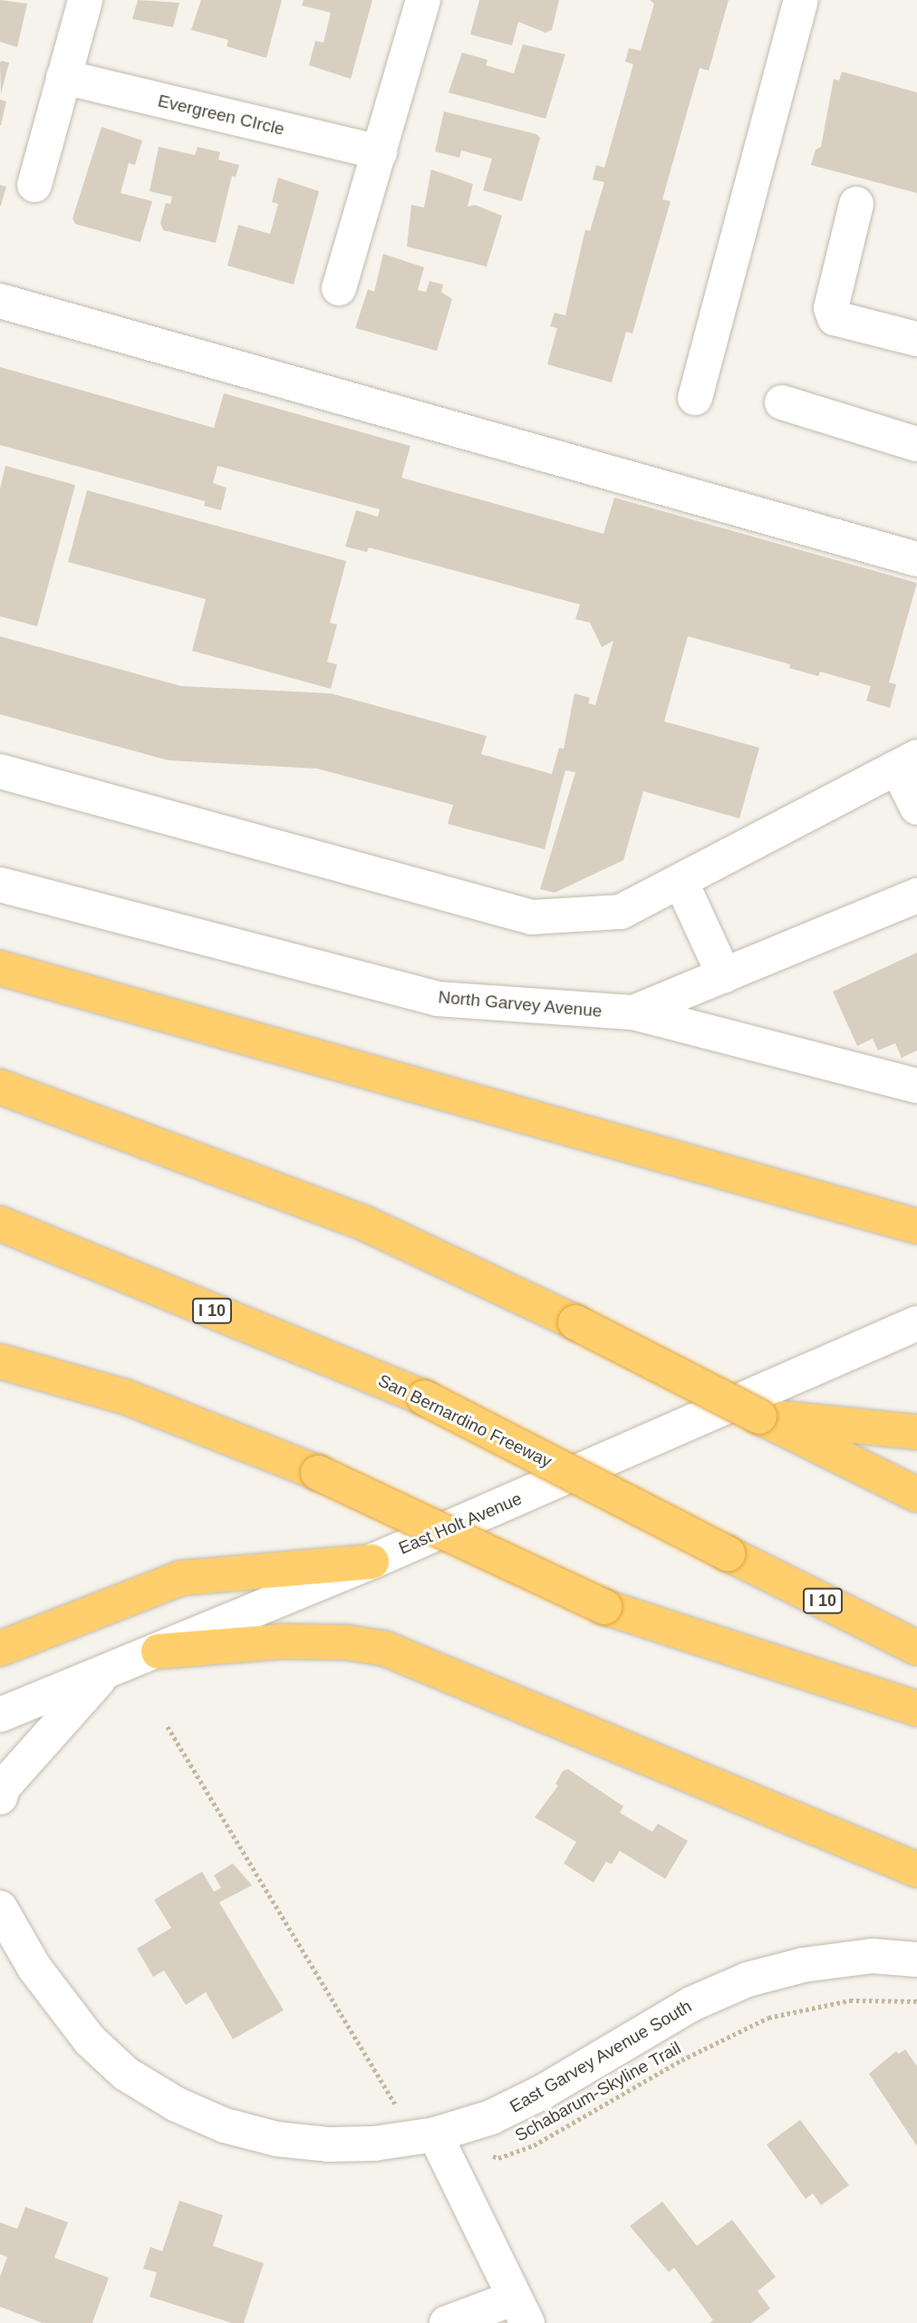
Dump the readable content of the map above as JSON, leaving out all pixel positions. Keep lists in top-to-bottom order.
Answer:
{
  "streets": {
    "highway": ["I 10", "San Bernardino Freeway"],
    "street": [
      "Evergreen CIrcle",
      "North Garvey Avenue",
      "East Holt Avenue",
      "East Garvey Avenue South"
    ],
    "path": ["Schabarum-Skyline Trail"]
  }
}
